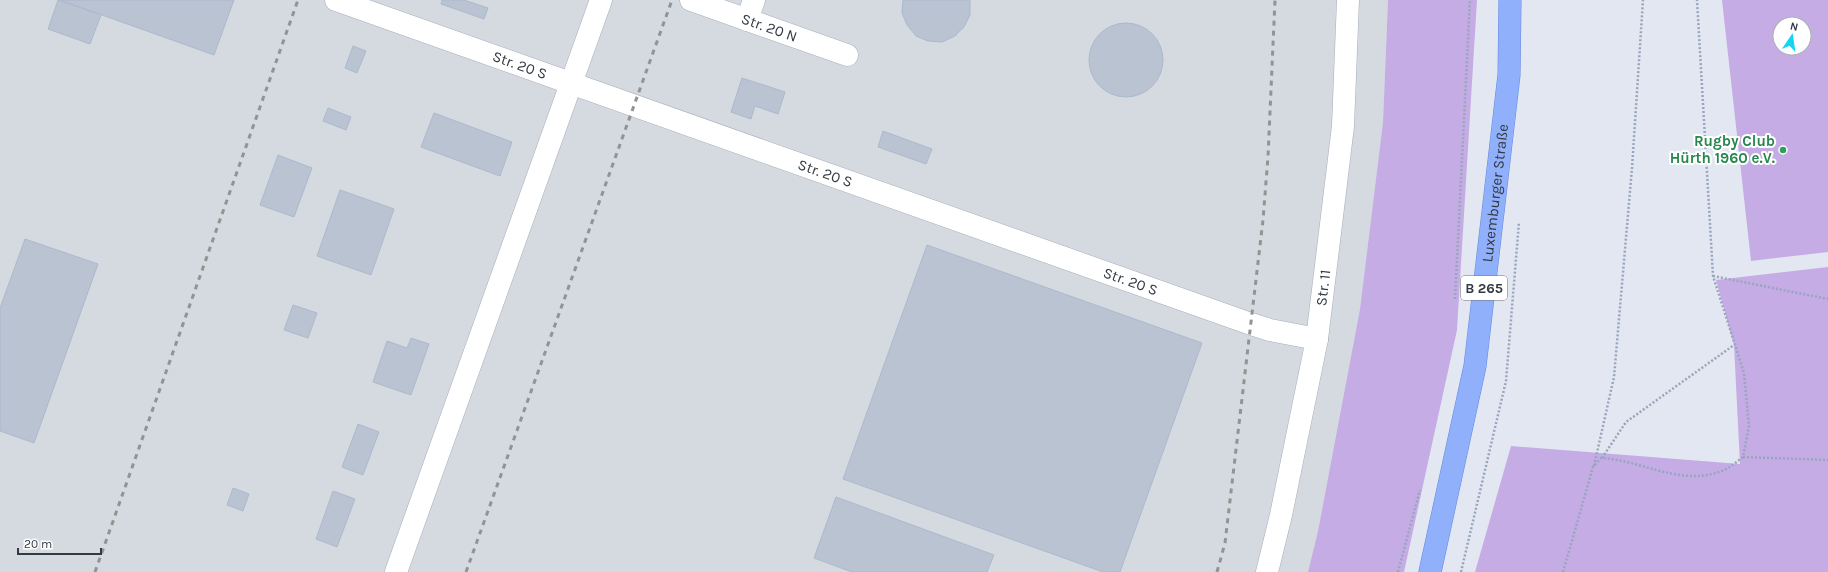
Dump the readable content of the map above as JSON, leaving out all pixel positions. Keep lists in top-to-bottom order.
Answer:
{
  "streets": {
    "main road": ["Luxemburger Straße", "B 265"],
    "lane": ["Str. 20 N", "Str. 20 S", "Str. 11"]
  },
  "crossings": [
    ["Str. 20 S", "Str. 11"]
  ],
  "places": ["Rugby Club Hürth 1960 e.V."],
  "scale_bar": "20 m",
  "north": "top"
}
